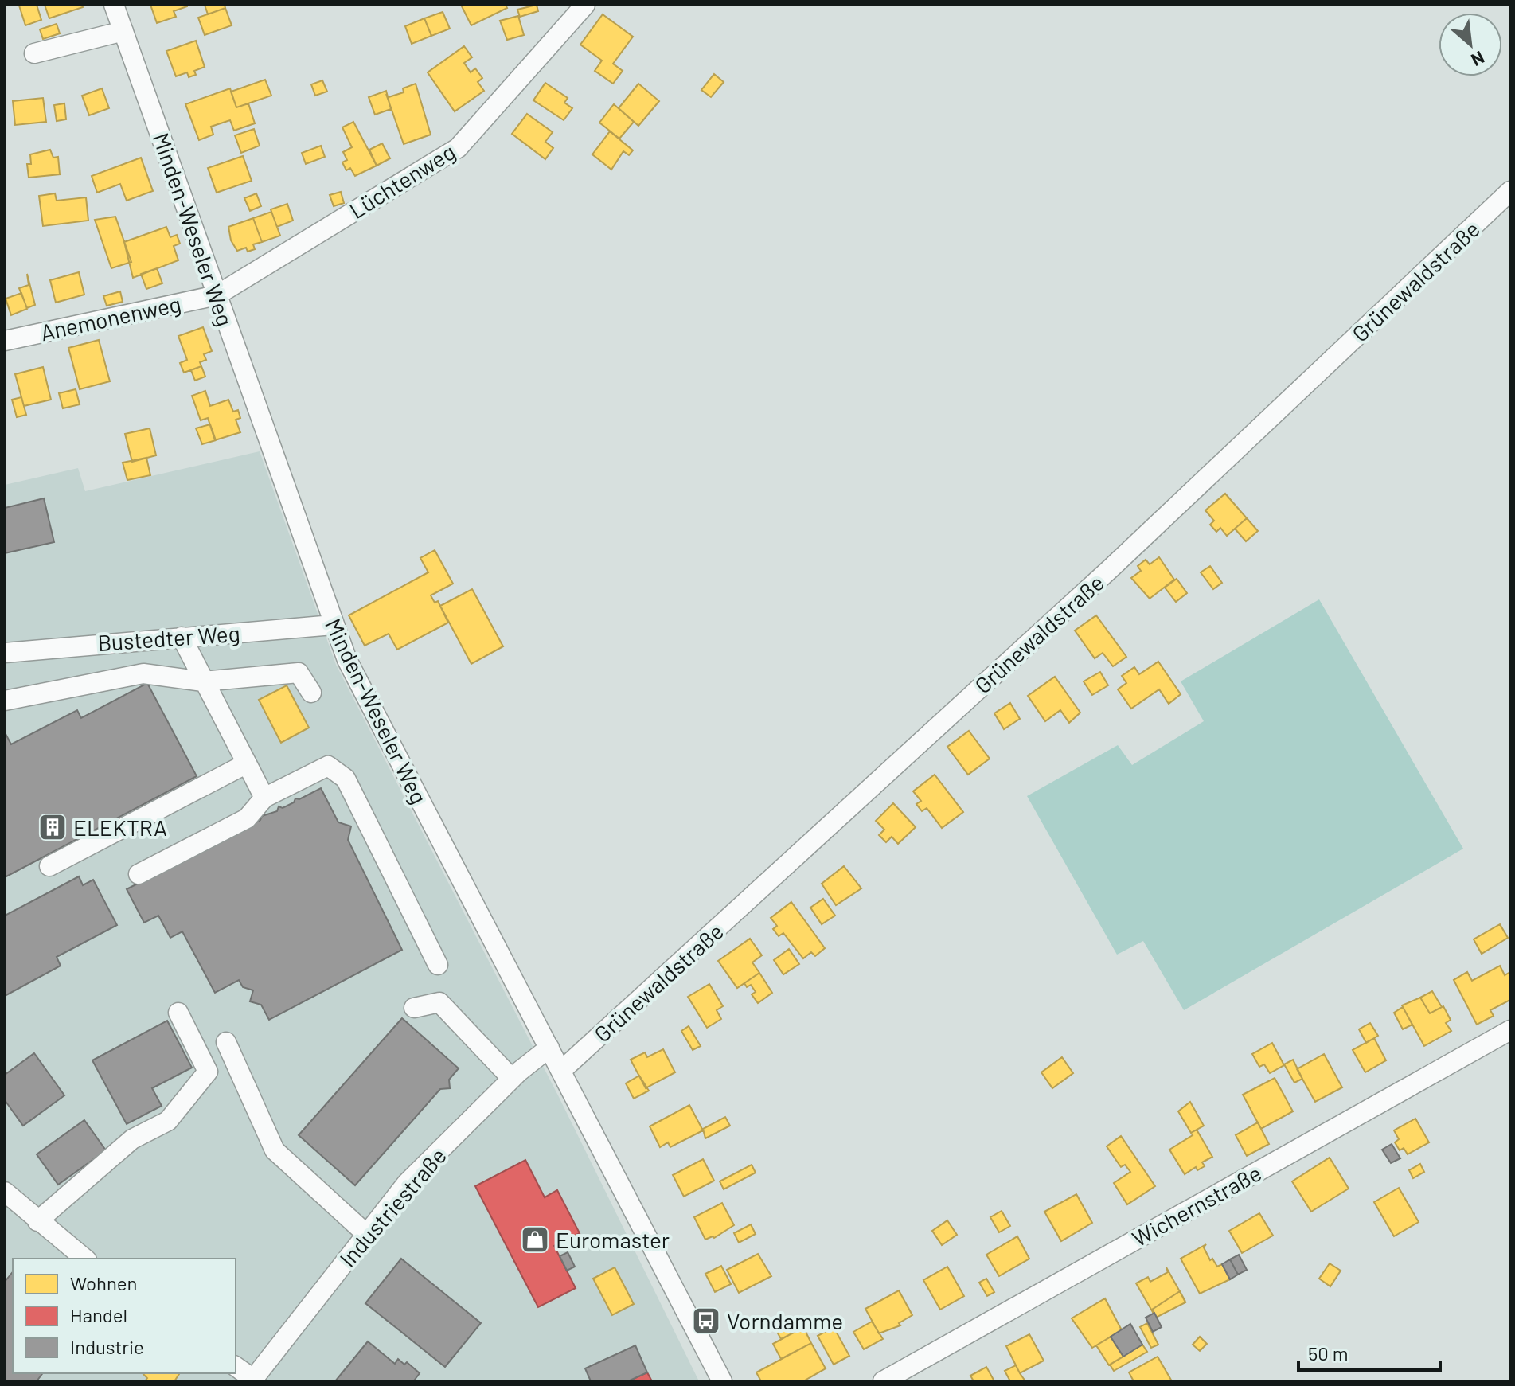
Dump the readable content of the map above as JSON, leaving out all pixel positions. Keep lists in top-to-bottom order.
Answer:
{
  "streets": {
    "street": [
      "Lüchtenweg",
      "Minden-Weseler Weg",
      "Grünewaldstraße",
      "Anemonenweg",
      "Bustedter Weg",
      "Wichernstraße",
      "Industriestraße"
    ]
  },
  "crossings": [
    ["Lüchtenweg", "Minden-Weseler Weg"],
    ["Lüchtenweg", "Anemonenweg"],
    ["Minden-Weseler Weg", "Grünewaldstraße"],
    ["Minden-Weseler Weg", "Anemonenweg"],
    ["Minden-Weseler Weg", "Bustedter Weg"],
    ["Minden-Weseler Weg", "Industriestraße"]
  ],
  "places": {
    "building": ["ELEKTRA"],
    "shop": ["Euromaster"],
    "bus stop": ["Vorndamme"]
  },
  "legend": ["Wohnen", "Handel", "Industrie"],
  "scale_bar": "50 m",
  "north": "bottom right"
}
